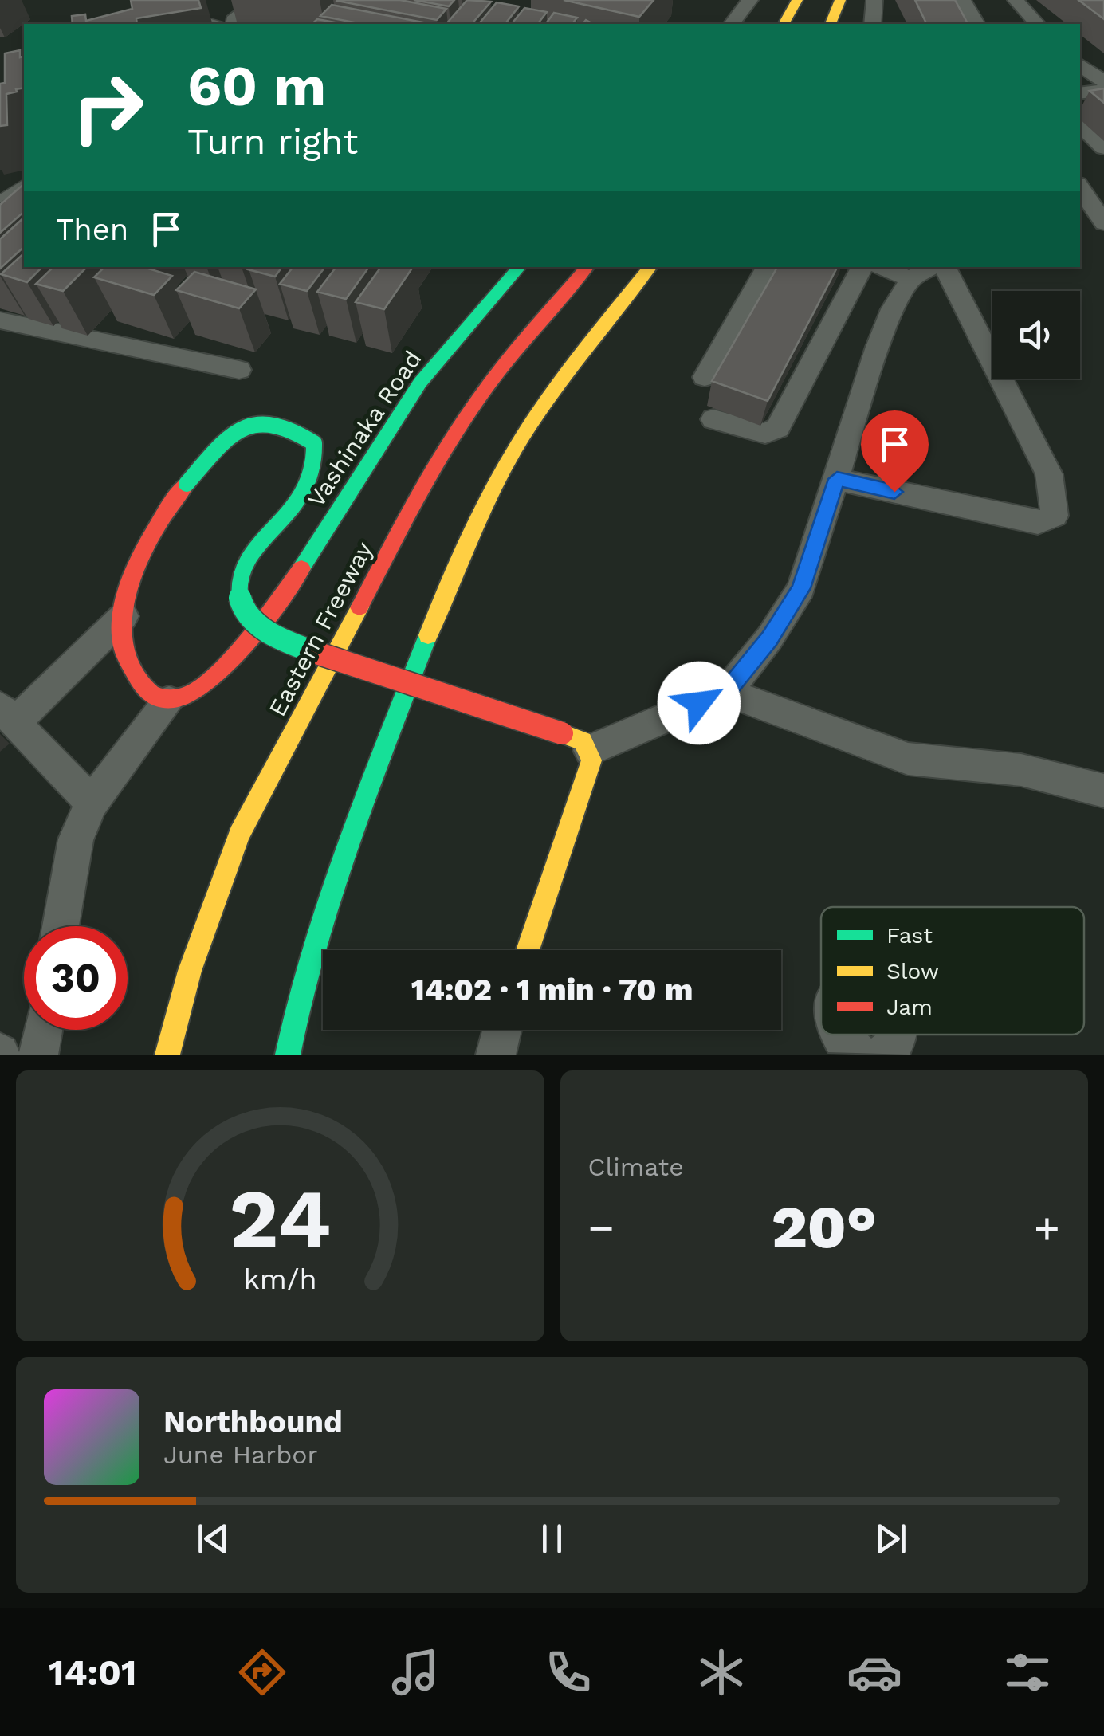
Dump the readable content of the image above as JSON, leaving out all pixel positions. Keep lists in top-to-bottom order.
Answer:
{
  "streets": {
    "main road": ["Vashinaka Road", "Eastern Freeway"]
  },
  "legend": ["Fast", "Slow", "Jam"],
  "page": {
    "turn": ["60 m", "Turn right"],
    "then": "Then",
    "limit": "30",
    "trip": "14:02 · 1 min · 70 m",
    "tile": "Climate",
    "heat": ["−", "20°", "+"],
    "song": ["Northbound", "June Harbor"],
    "tabs": "14:01",
    "gauge": ["24", "km/h"]
  }
}
